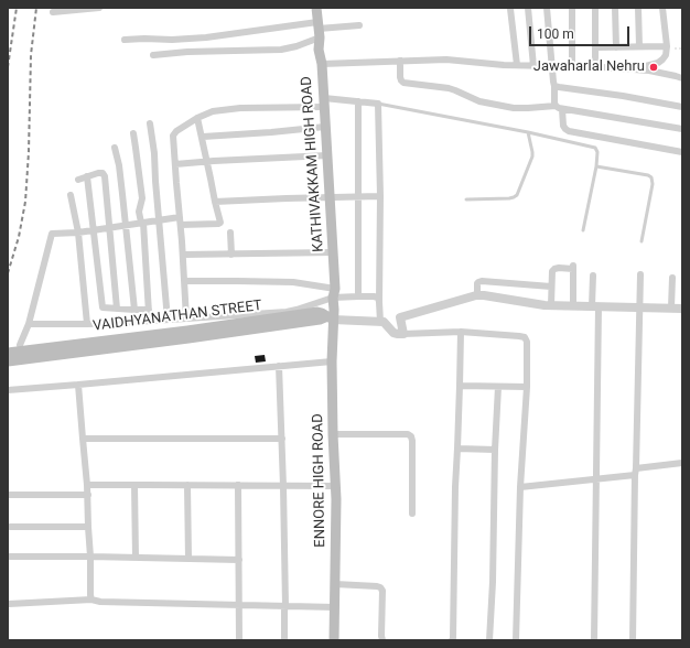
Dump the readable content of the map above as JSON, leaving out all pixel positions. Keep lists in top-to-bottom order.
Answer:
{
  "streets": {
    "main road": ["KATHIVAKKAM HIGH ROAD", "VAIDHYANATHAN STREET", "ENNORE HIGH ROAD"]
  },
  "crossings": [
    ["KATHIVAKKAM HIGH ROAD", "VAIDHYANATHAN STREET"],
    ["KATHIVAKKAM HIGH ROAD", "ENNORE HIGH ROAD"],
    ["VAIDHYANATHAN STREET", "ENNORE HIGH ROAD"]
  ],
  "places": ["Jawaharlal Nehru"],
  "scale_bar": "100 m"
}
